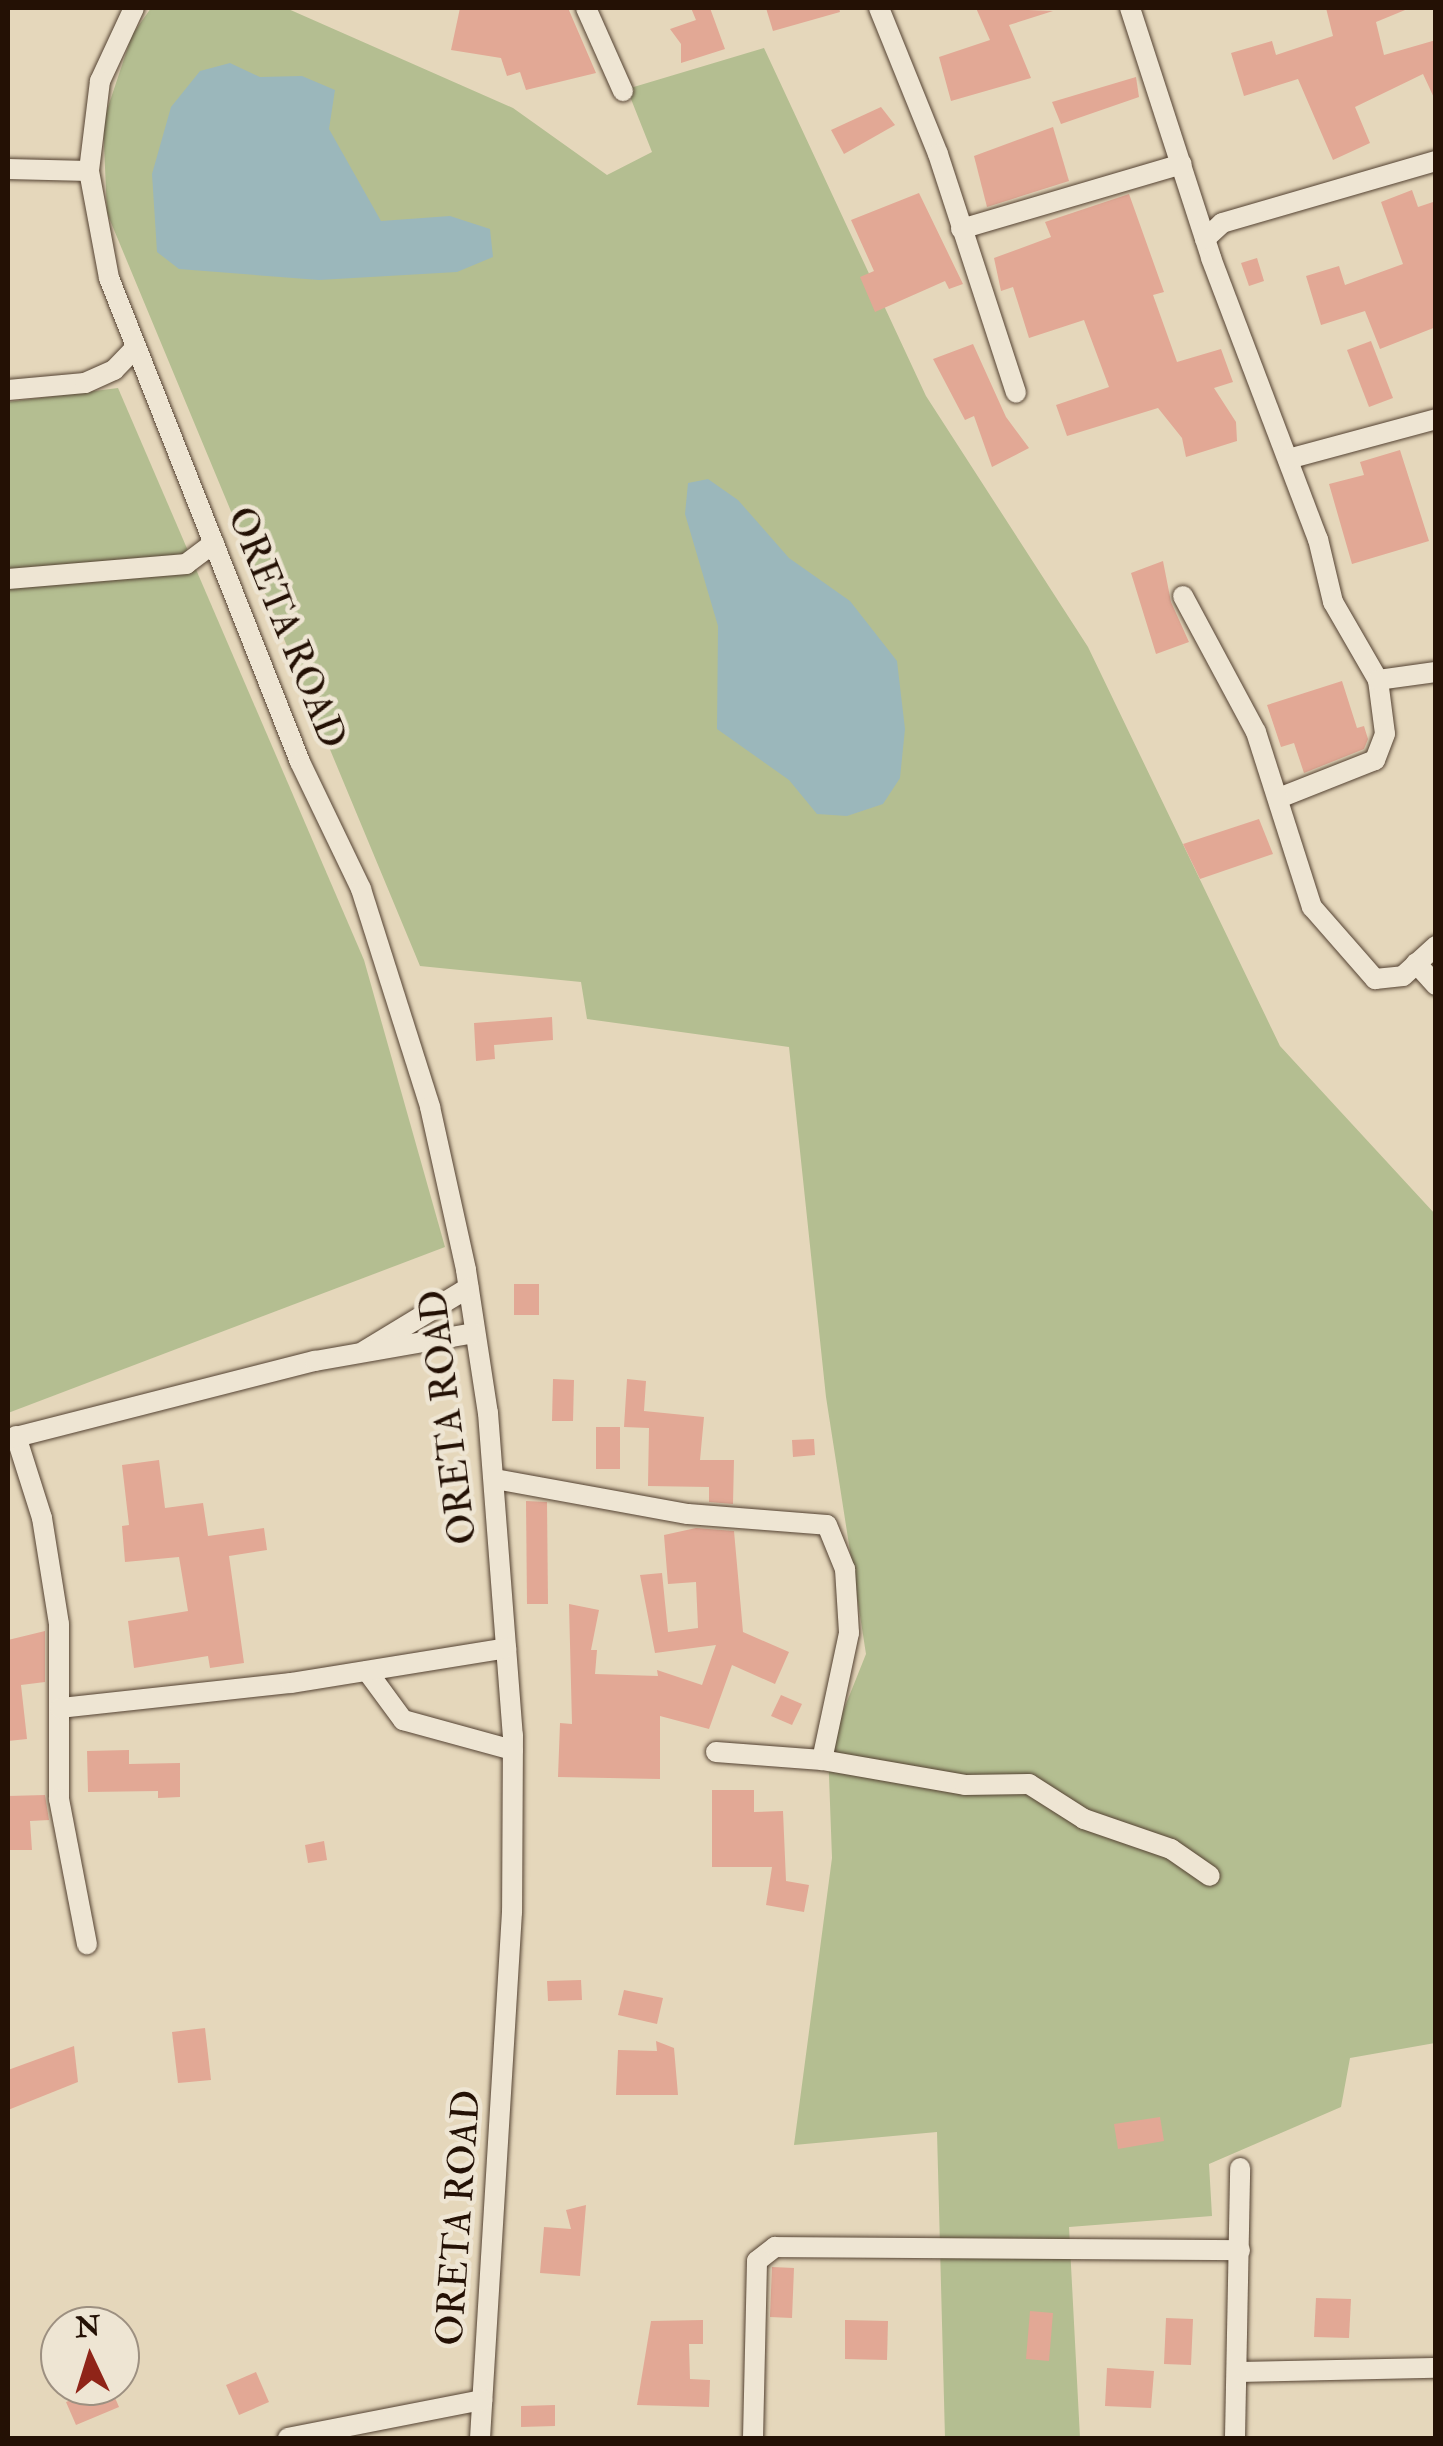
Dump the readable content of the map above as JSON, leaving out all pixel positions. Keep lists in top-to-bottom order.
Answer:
{
  "streets": {
    "street": ["ORETA ROAD"]
  },
  "north": "top"
}
